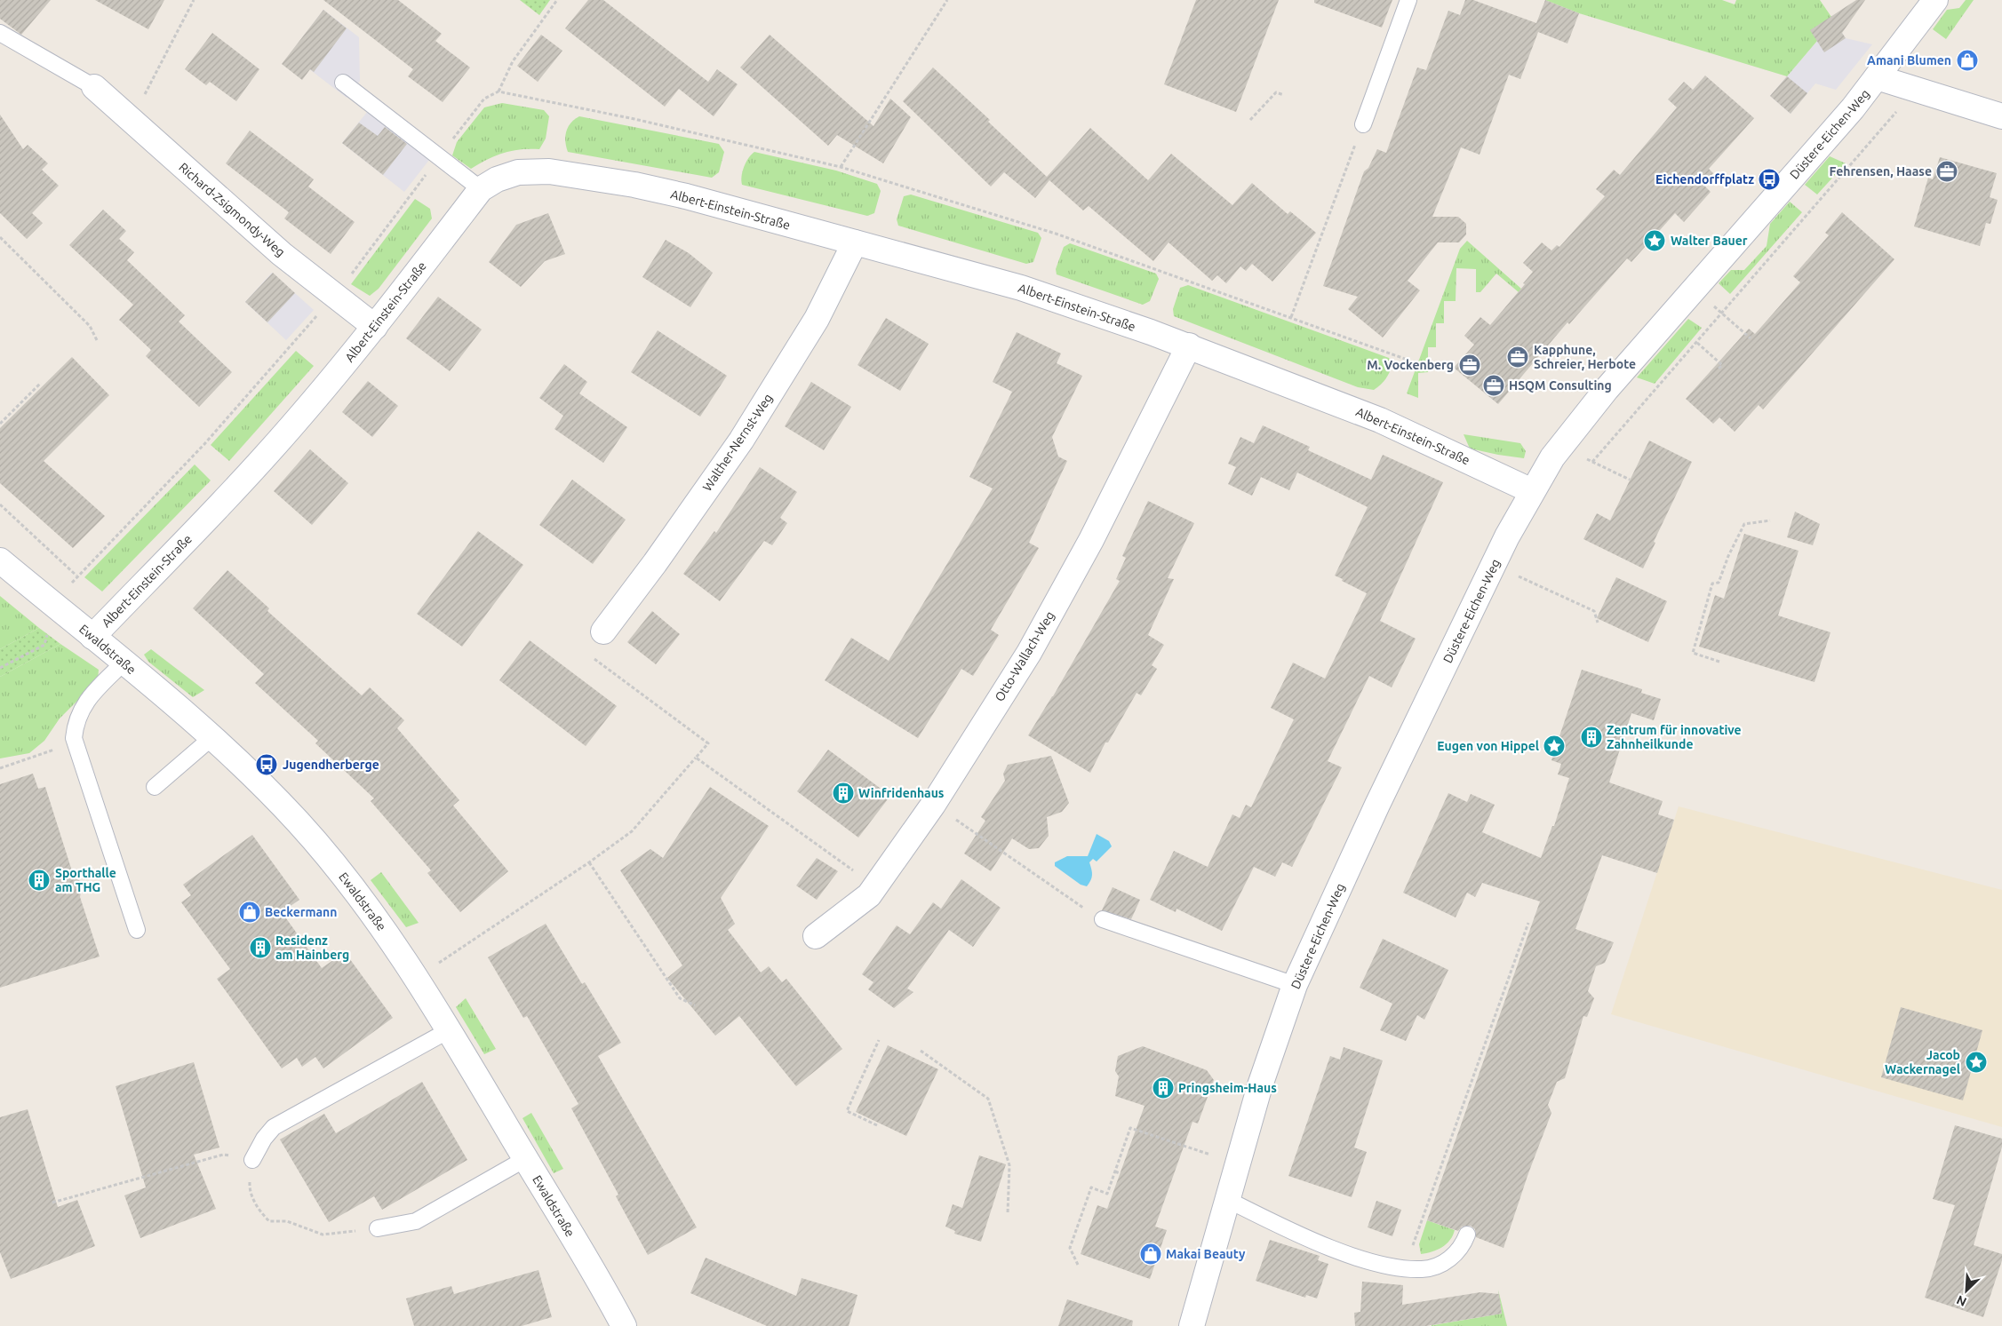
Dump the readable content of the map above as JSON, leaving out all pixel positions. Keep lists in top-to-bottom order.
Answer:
{
  "streets": {
    "street": [
      "Düstere-Eichen-Weg",
      "Richard-Zsigmondy-Weg",
      "Albert-Einstein-Straße",
      "Walther-Nernst-Weg",
      "Ewaldstraße",
      "Otto-Wallach-Weg"
    ]
  },
  "crossings": [
    ["Düstere-Eichen-Weg", "Albert-Einstein-Straße"],
    ["Richard-Zsigmondy-Weg", "Albert-Einstein-Straße"],
    ["Albert-Einstein-Straße", "Walther-Nernst-Weg"],
    ["Albert-Einstein-Straße", "Ewaldstraße"],
    ["Albert-Einstein-Straße", "Otto-Wallach-Weg"]
  ],
  "places": {
    "shop": ["Amani Blumen", "Beckermann", "Makai Beauty"],
    "office": [
      "Fehrensen, Haase",
      "Kapphune, Schreier, Herbote",
      "M. Vockenberg",
      "HSQM Consulting"
    ],
    "bus stop": ["Eichendorffplatz", "Jugendherberge"],
    "place": ["Walter Bauer", "Eugen von Hippel", "Jacob Wackernagel"],
    "building": [
      "Zentrum für innovative Zahnheilkunde",
      "Winfridenhaus",
      "Sporthalle am THG",
      "Residenz am Hainberg",
      "Pringsheim-Haus"
    ]
  },
  "north": "bottom left"
}
